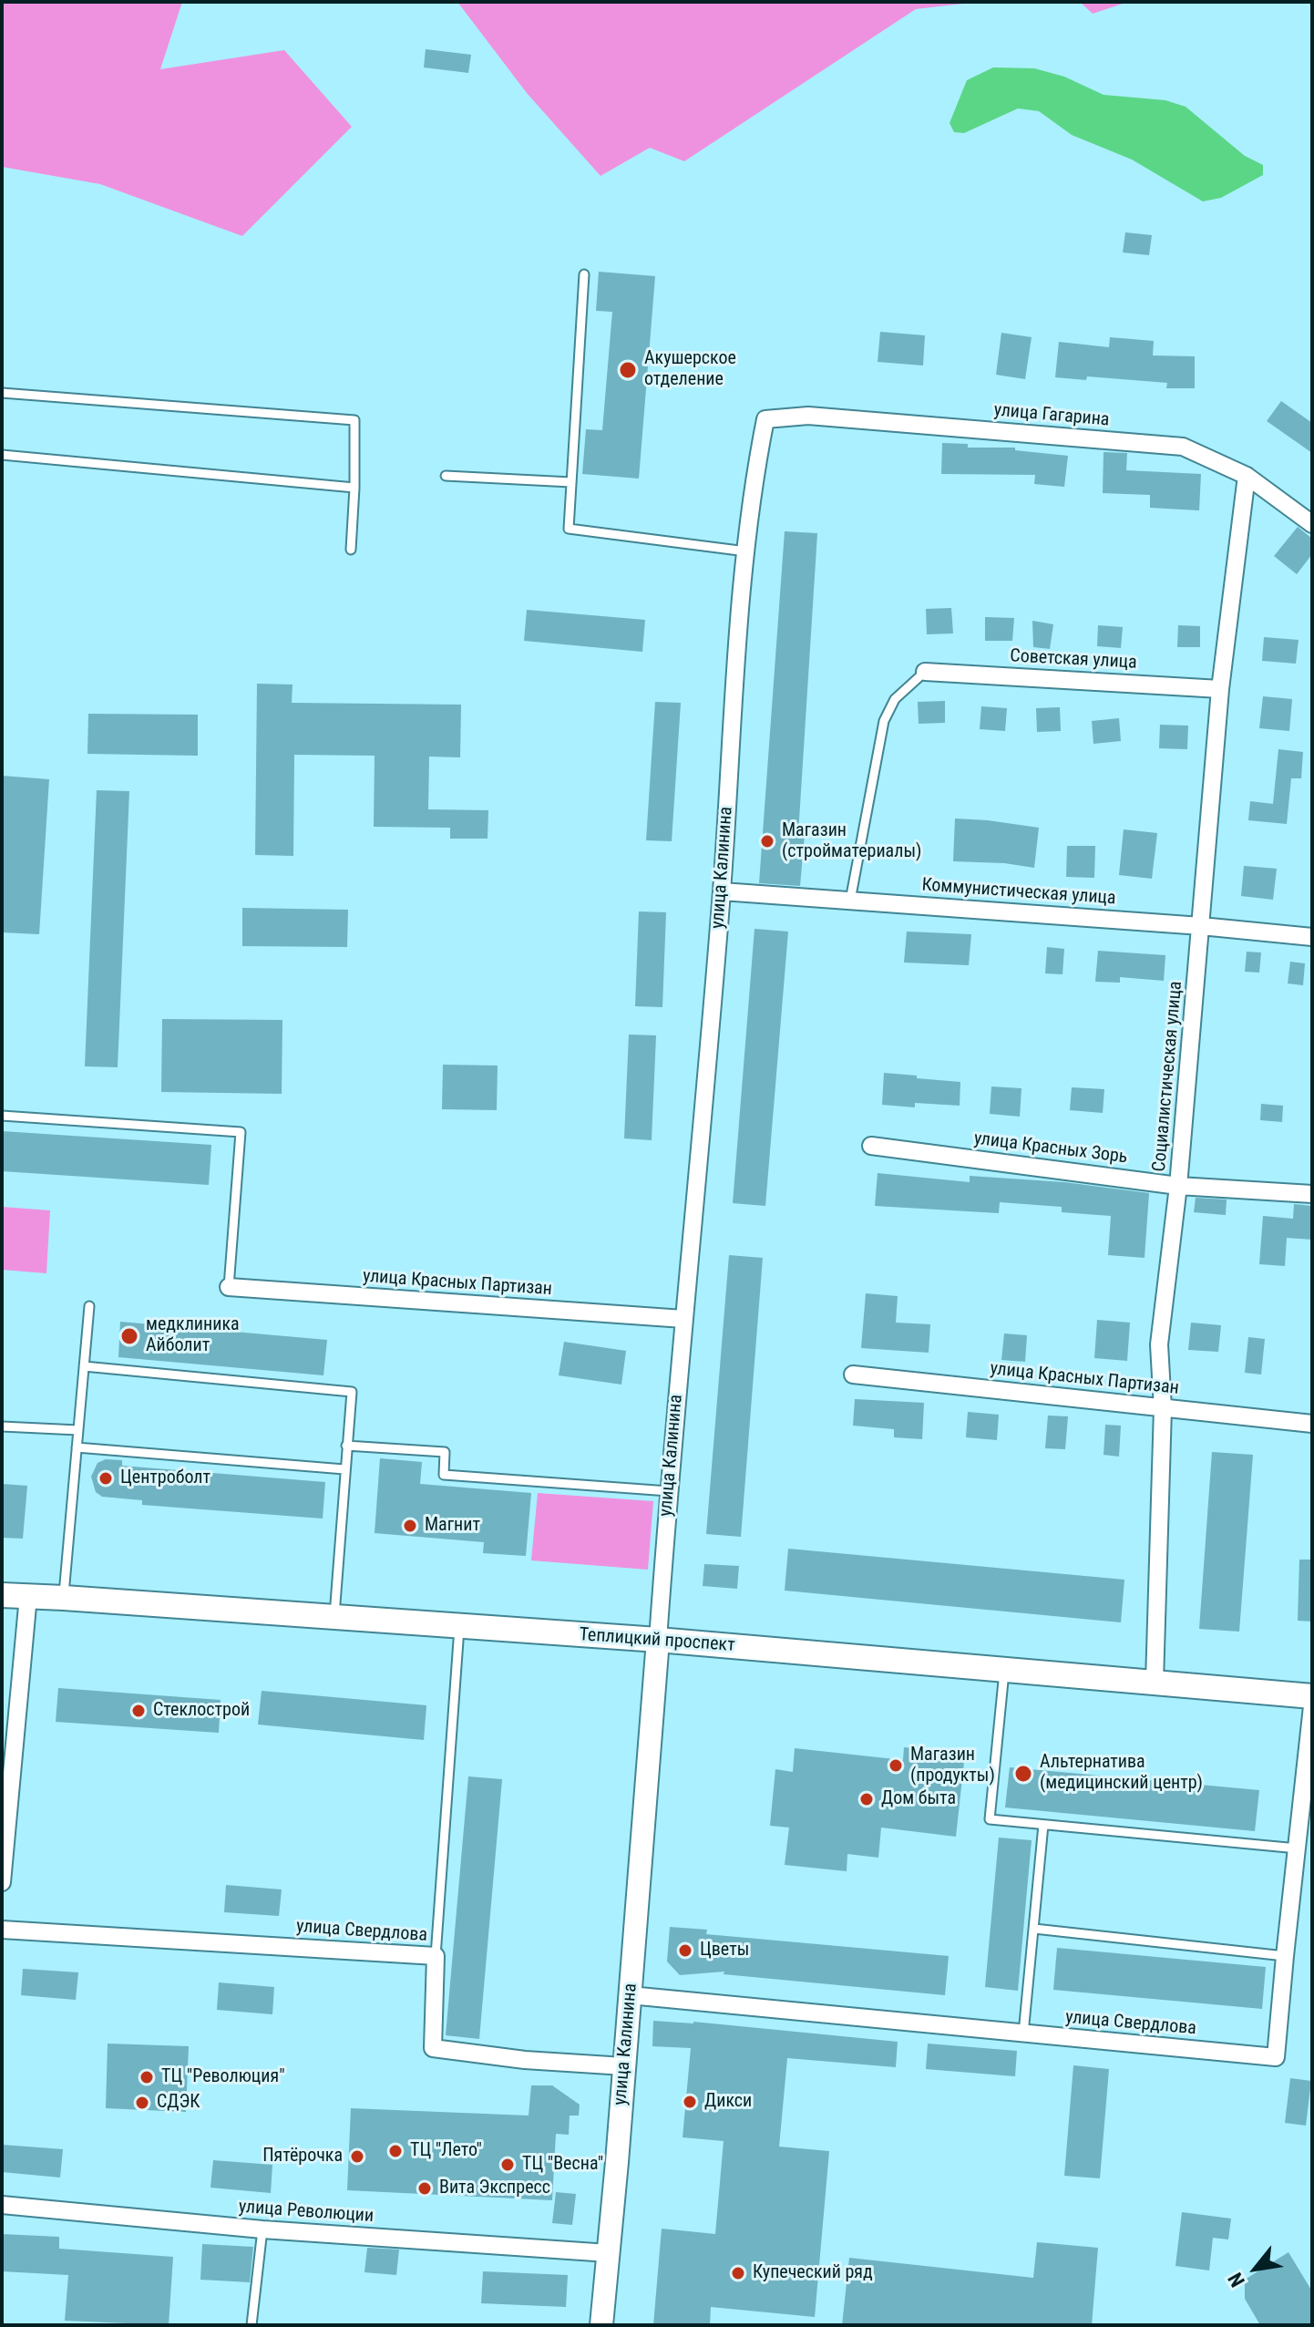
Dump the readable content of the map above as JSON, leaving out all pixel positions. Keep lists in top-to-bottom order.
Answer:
{
  "streets": {
    "main road": ["Теплицкий проспект"],
    "street": [
      "улица Гагарина",
      "Советская улица",
      "улица Калинина",
      "Коммунистическая улица",
      "Социалистическая улица",
      "улица Красных Зорь",
      "улица Красных Партизан",
      "улица Свердлова",
      "улица Революции"
    ]
  },
  "crossings": [
    ["улица Гагарина", "улица Калинина"],
    ["улица Гагарина", "Социалистическая улица"],
    ["Советская улица", "Социалистическая улица"],
    ["улица Калинина", "Коммунистическая улица"],
    ["улица Калинина", "улица Красных Партизан"],
    ["улица Калинина", "Теплицкий проспект"],
    ["улица Калинина", "улица Свердлова"],
    ["улица Калинина", "улица Революции"],
    ["Коммунистическая улица", "Социалистическая улица"],
    ["Социалистическая улица", "улица Красных Зорь"],
    ["Социалистическая улица", "улица Красных Партизан"],
    ["Социалистическая улица", "Теплицкий проспект"]
  ],
  "places": [
    "Акушерское отделение",
    "Магазин (стройматериалы)",
    "медклиника Айболит",
    "Центроболт",
    "Магнит",
    "Стеклострой",
    "Магазин (продукты)",
    "Альтернатива (медицинский центр)",
    "Дом быта",
    "Цветы",
    "ТЦ \"Революция\"",
    "Дикси",
    "СДЭК",
    "ТЦ \"Лето\"",
    "Пятёрочка",
    "ТЦ \"Весна\"",
    "Вита Экспресс",
    "Купеческий ряд"
  ],
  "north": "bottom left"
}
